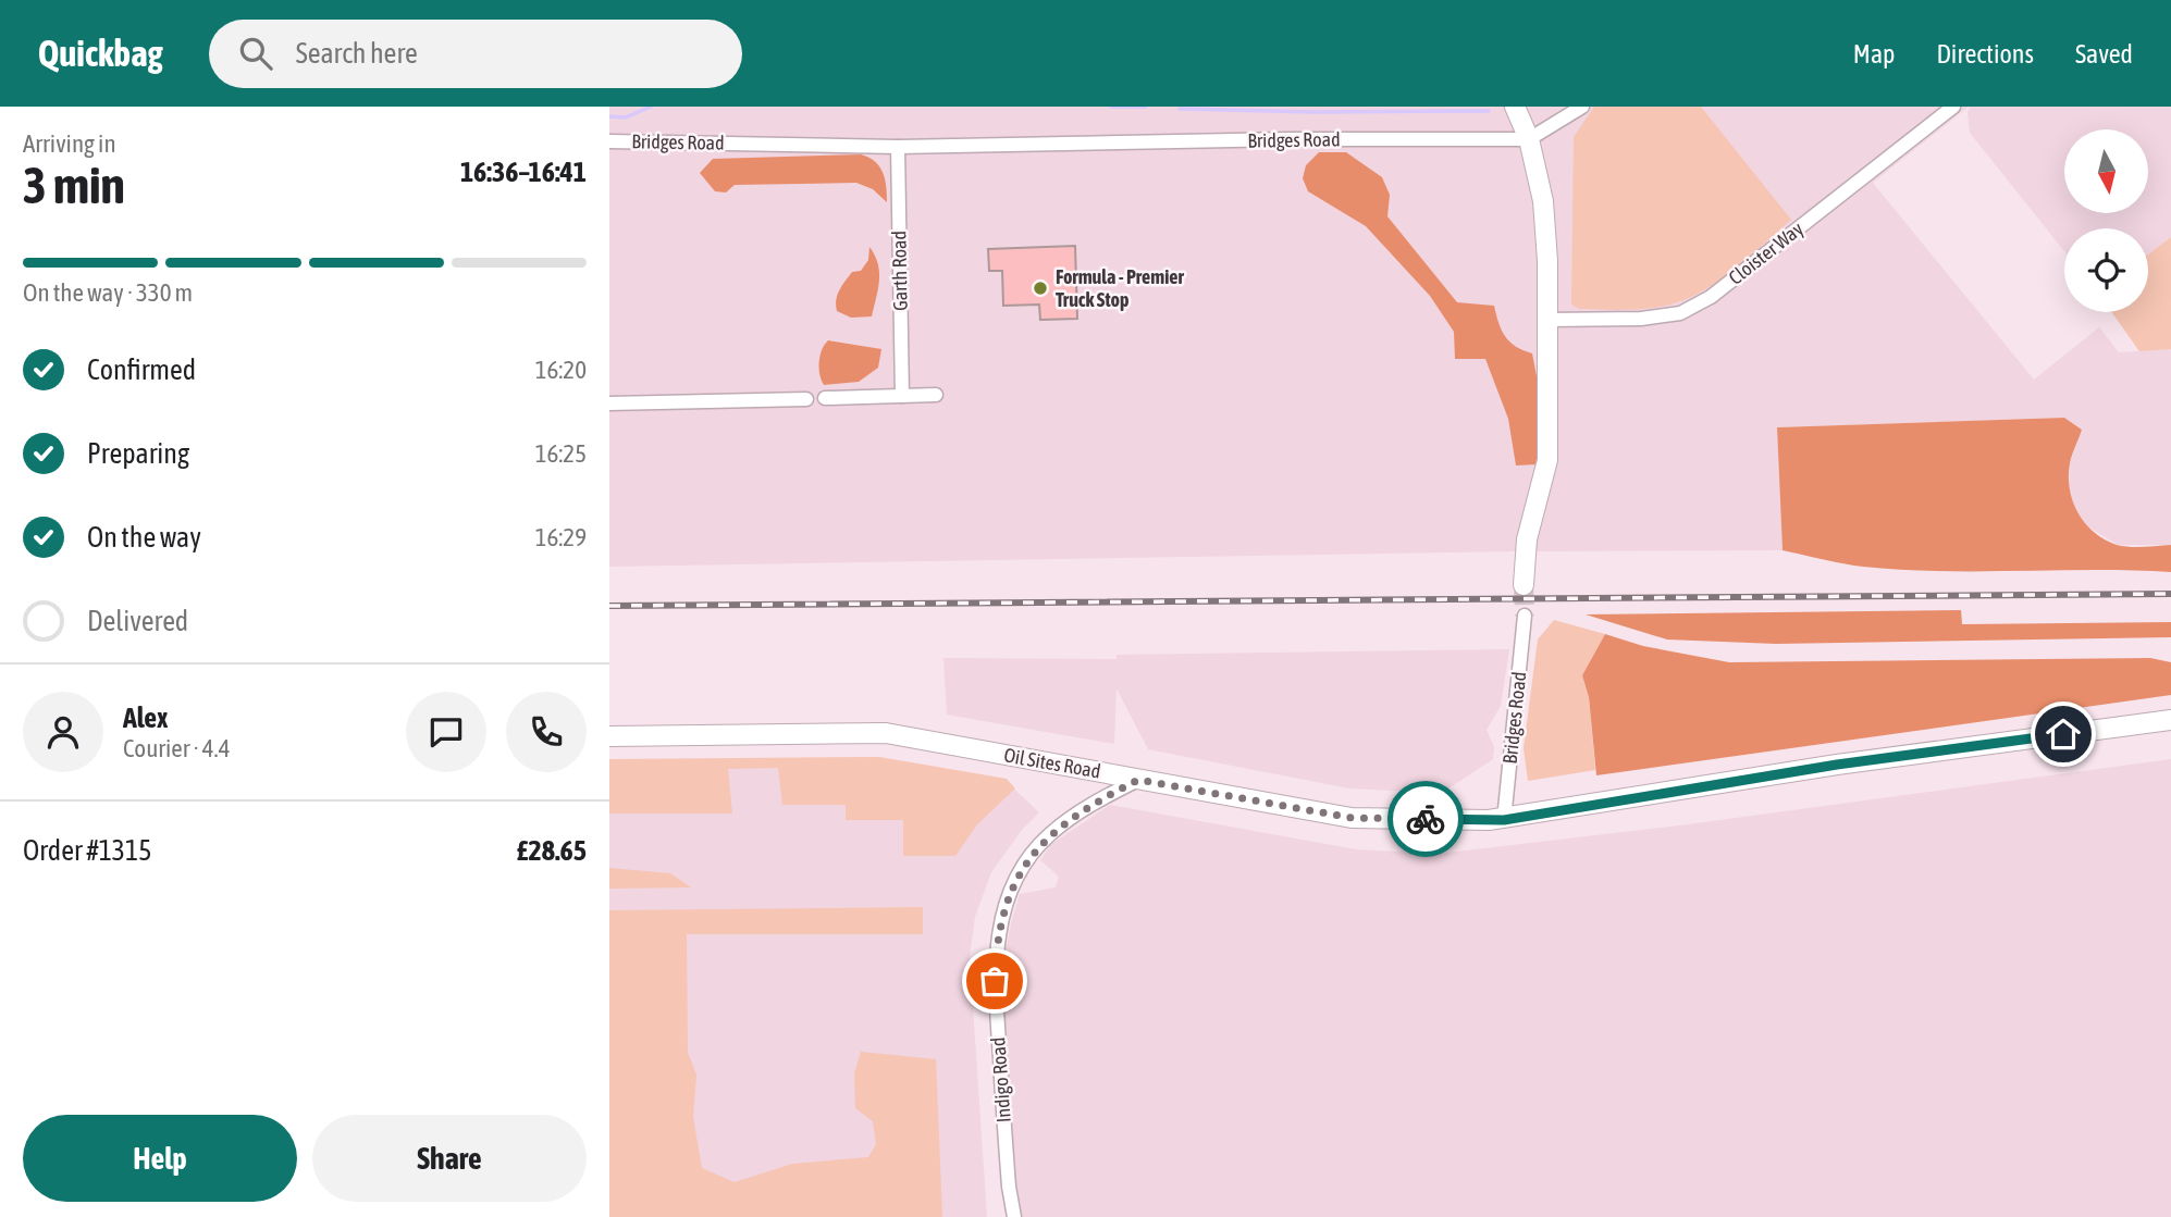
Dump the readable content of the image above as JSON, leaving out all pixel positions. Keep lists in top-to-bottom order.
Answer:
{
  "streets": {
    "street": [
      "Bridges Road",
      "Cloister Way",
      "Garth Road",
      "Oil Sites Road",
      "Indigo Road"
    ]
  },
  "crossings": [
    ["Bridges Road", "Garth Road"],
    ["Bridges Road", "Oil Sites Road"],
    ["Oil Sites Road", "Indigo Road"]
  ],
  "places": ["Formula - Premier Truck Stop"],
  "north": "bottom",
  "page": {
    "header": "Quickbag",
    "search": "Search here",
    "nav": ["Map", "Directions", "Saved"],
    "heading": ["3 min", "Arriving in", "16:36–16:41"],
    "panel": [
      "Alex",
      "Courier · 4.4",
      "Order #1315",
      "£28.65"
    ],
    "bar": "On the way · 330 m",
    "list": [
      ["Confirmed", "16:20"],
      ["Preparing", "16:25"],
      ["On the way", "16:29"],
      "Delivered"
    ],
    "buttons": ["Help", "Share"]
  }
}
